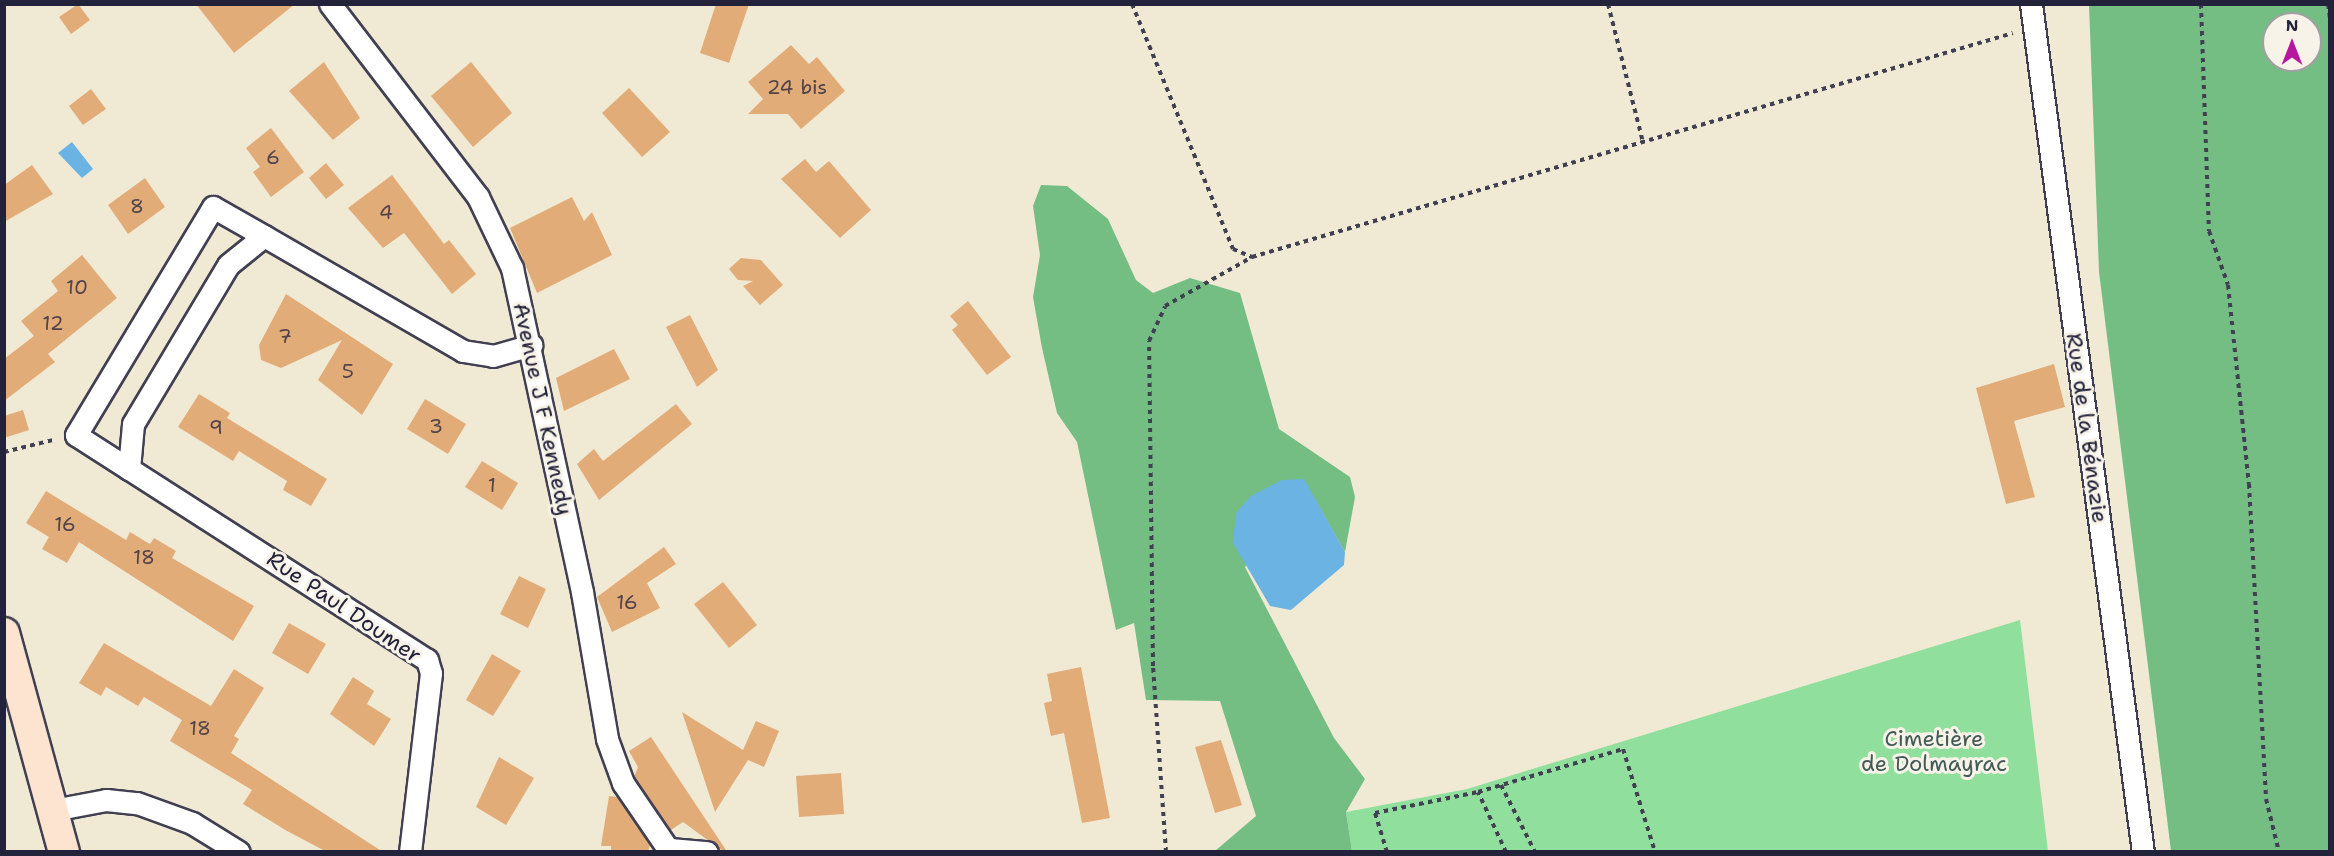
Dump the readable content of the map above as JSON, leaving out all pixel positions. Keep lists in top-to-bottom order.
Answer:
{
  "streets": {
    "street": ["Avenue J F Kennedy", "Rue de la Bénazie", "Rue Paul Doumer"]
  },
  "parks": ["Cimetière de Dolmayrac"],
  "house_numbers": [
    "24 bis",
    "6",
    "8",
    "4",
    "10",
    "12",
    "7",
    "5",
    "3",
    "9",
    "1",
    "16",
    "18",
    "16",
    "18"
  ],
  "north": "top"
}
